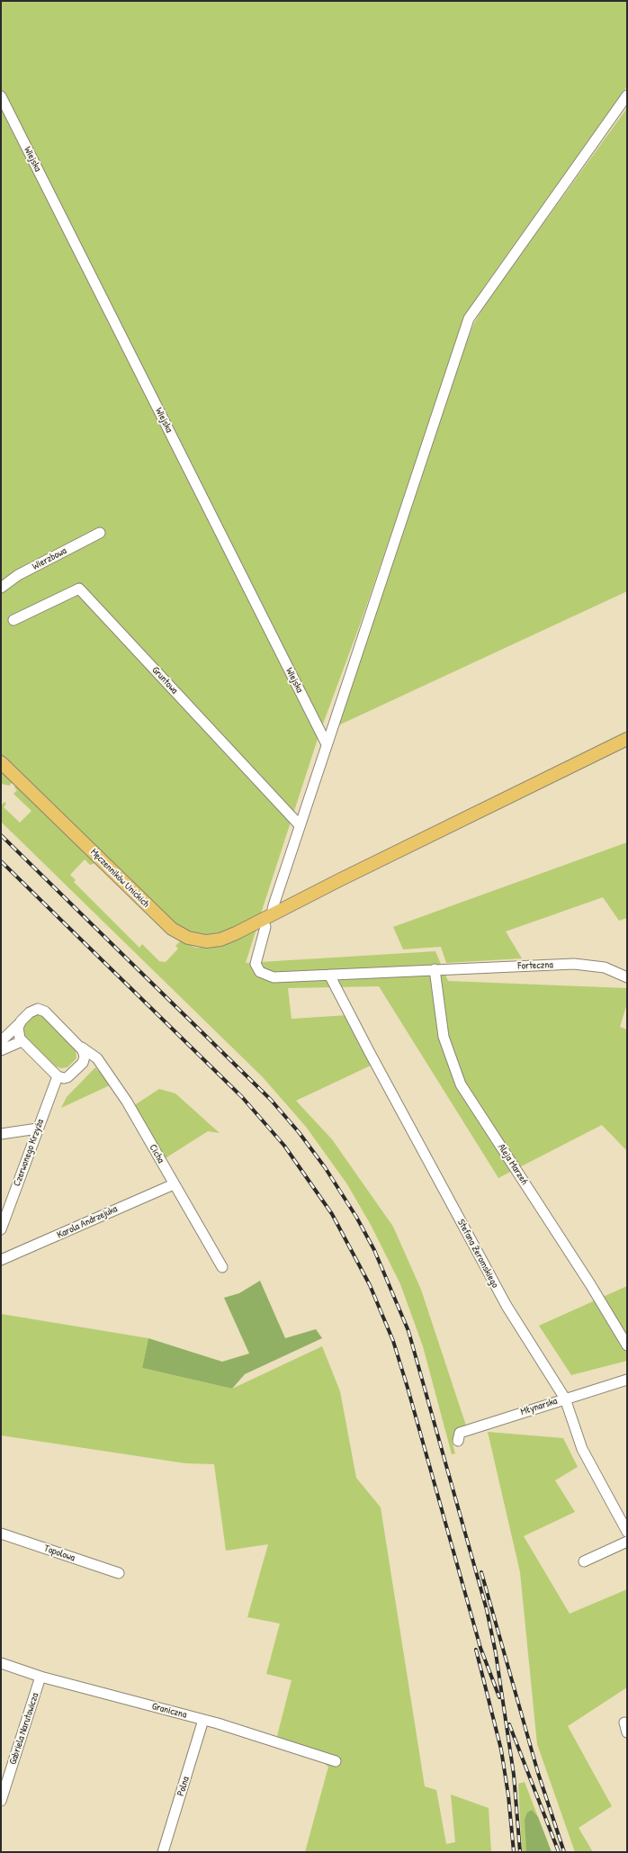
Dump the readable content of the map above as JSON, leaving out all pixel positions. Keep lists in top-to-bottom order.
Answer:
{
  "streets": {
    "main road": ["Męczenników Unickich"],
    "street": [
      "Wiejska",
      "Wierzbowa",
      "Gruntowa",
      "Forteczna",
      "Czerwonego Krzyża",
      "Cicha",
      "Aleja Marzeń",
      "Karola Andrzejuka",
      "Stefana Żeromskiego",
      "Młynarska",
      "Topolowa",
      "Graniczna",
      "Gabriela Narutowicza",
      "Polna"
    ]
  },
  "crossings": [
    ["Męczenników Unickich", "Forteczna"],
    ["Forteczna", "Aleja Marzeń"],
    ["Forteczna", "Stefana Żeromskiego"],
    ["Cicha", "Karola Andrzejuka"],
    ["Stefana Żeromskiego", "Młynarska"],
    ["Graniczna", "Gabriela Narutowicza"],
    ["Graniczna", "Polna"]
  ]
}
